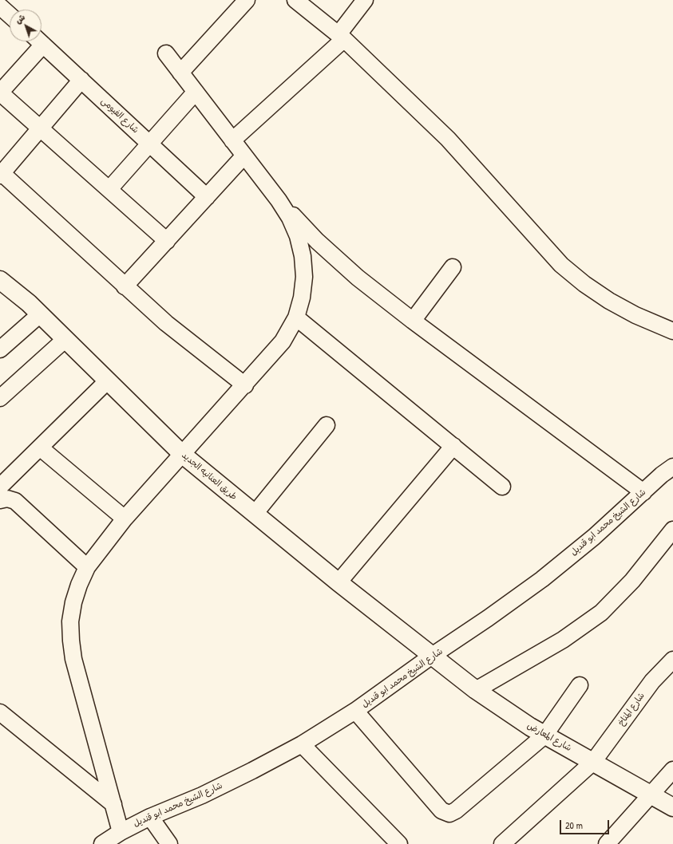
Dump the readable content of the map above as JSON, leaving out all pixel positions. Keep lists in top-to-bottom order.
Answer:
{
  "streets": {
    "street": [
      "شارع الفيومى",
      "طريق العنانيه الجديد",
      "شارع الشيخ محمد ابو قنديل",
      "شارع المناخ",
      "شارع المعارض"
    ]
  },
  "crossings": [
    ["طريق العنانيه الجديد", "شارع الشيخ محمد ابو قنديل"],
    ["طريق العنانيه الجديد", "شارع المعارض"],
    ["شارع الشيخ محمد ابو قنديل", "شارع المعارض"],
    ["شارع المناخ", "شارع المعارض"]
  ],
  "scale_bar": "20 m",
  "north": "top left"
}
